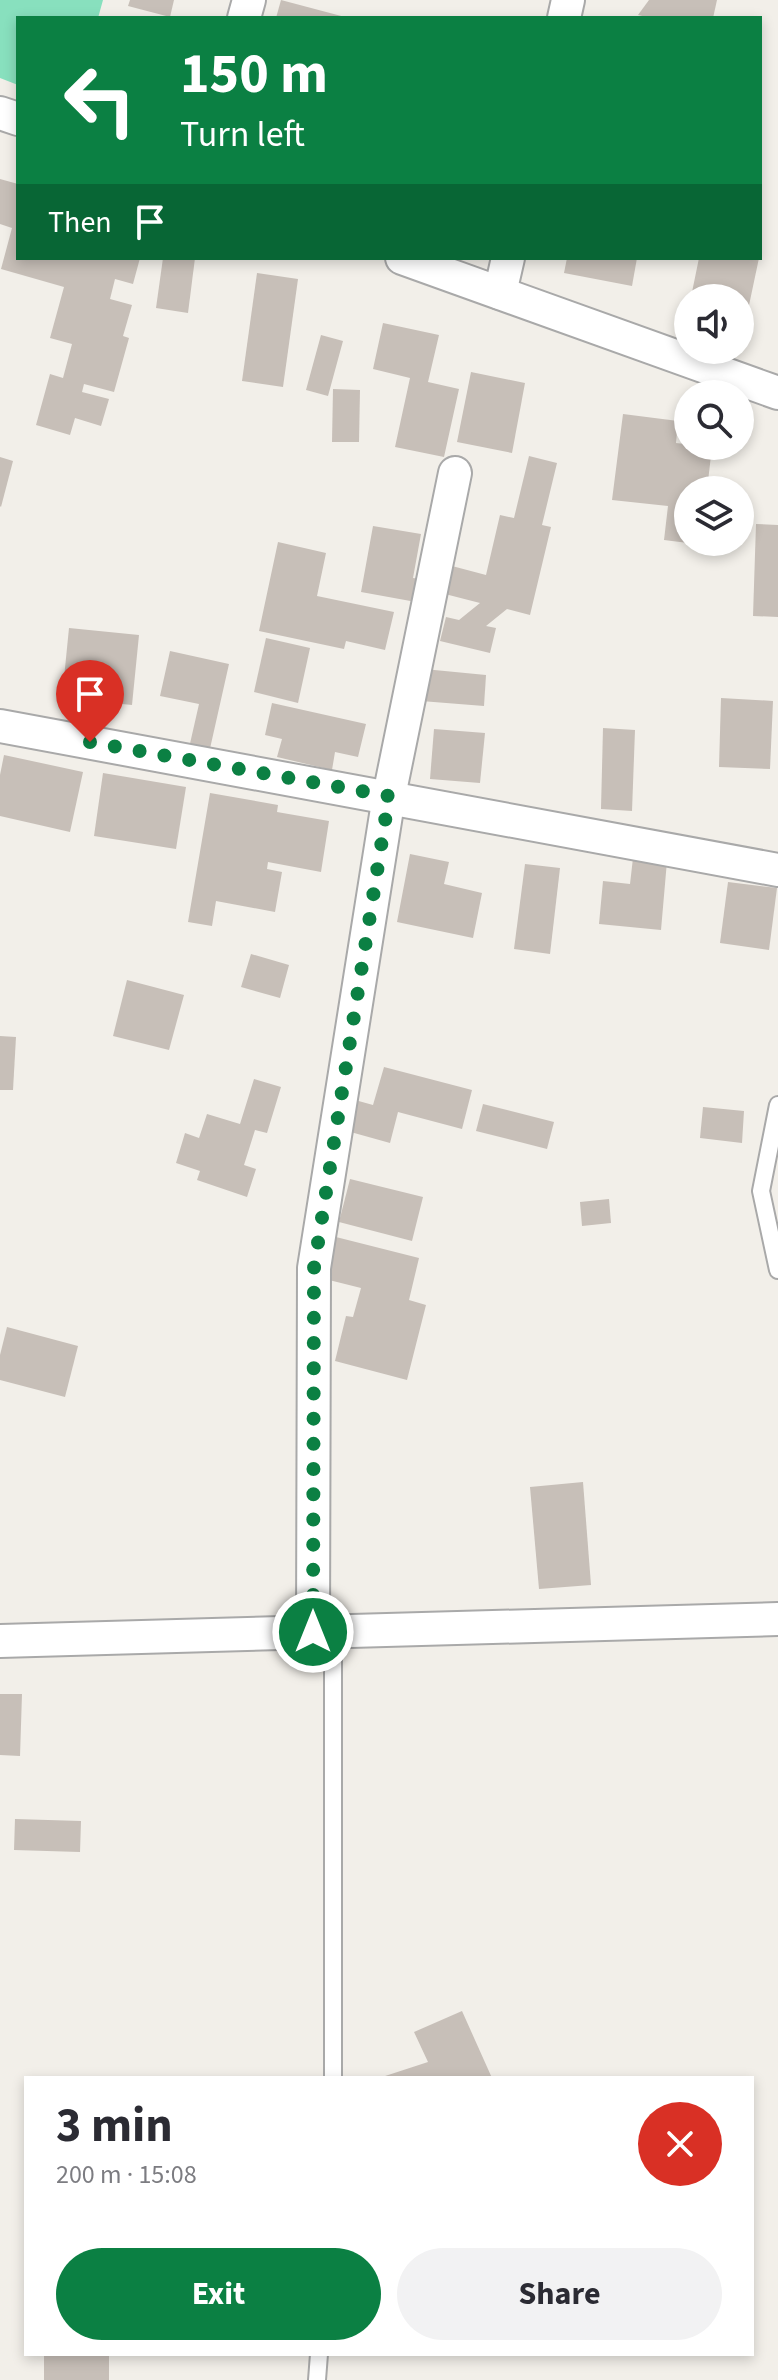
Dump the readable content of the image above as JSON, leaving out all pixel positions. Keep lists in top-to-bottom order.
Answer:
{
  "page": {
    "turn": ["150 m", "Turn left"],
    "then": "Then",
    "heading": ["3 min", "200 m · 15:08"],
    "buttons": ["Exit", "Share"]
  }
}
